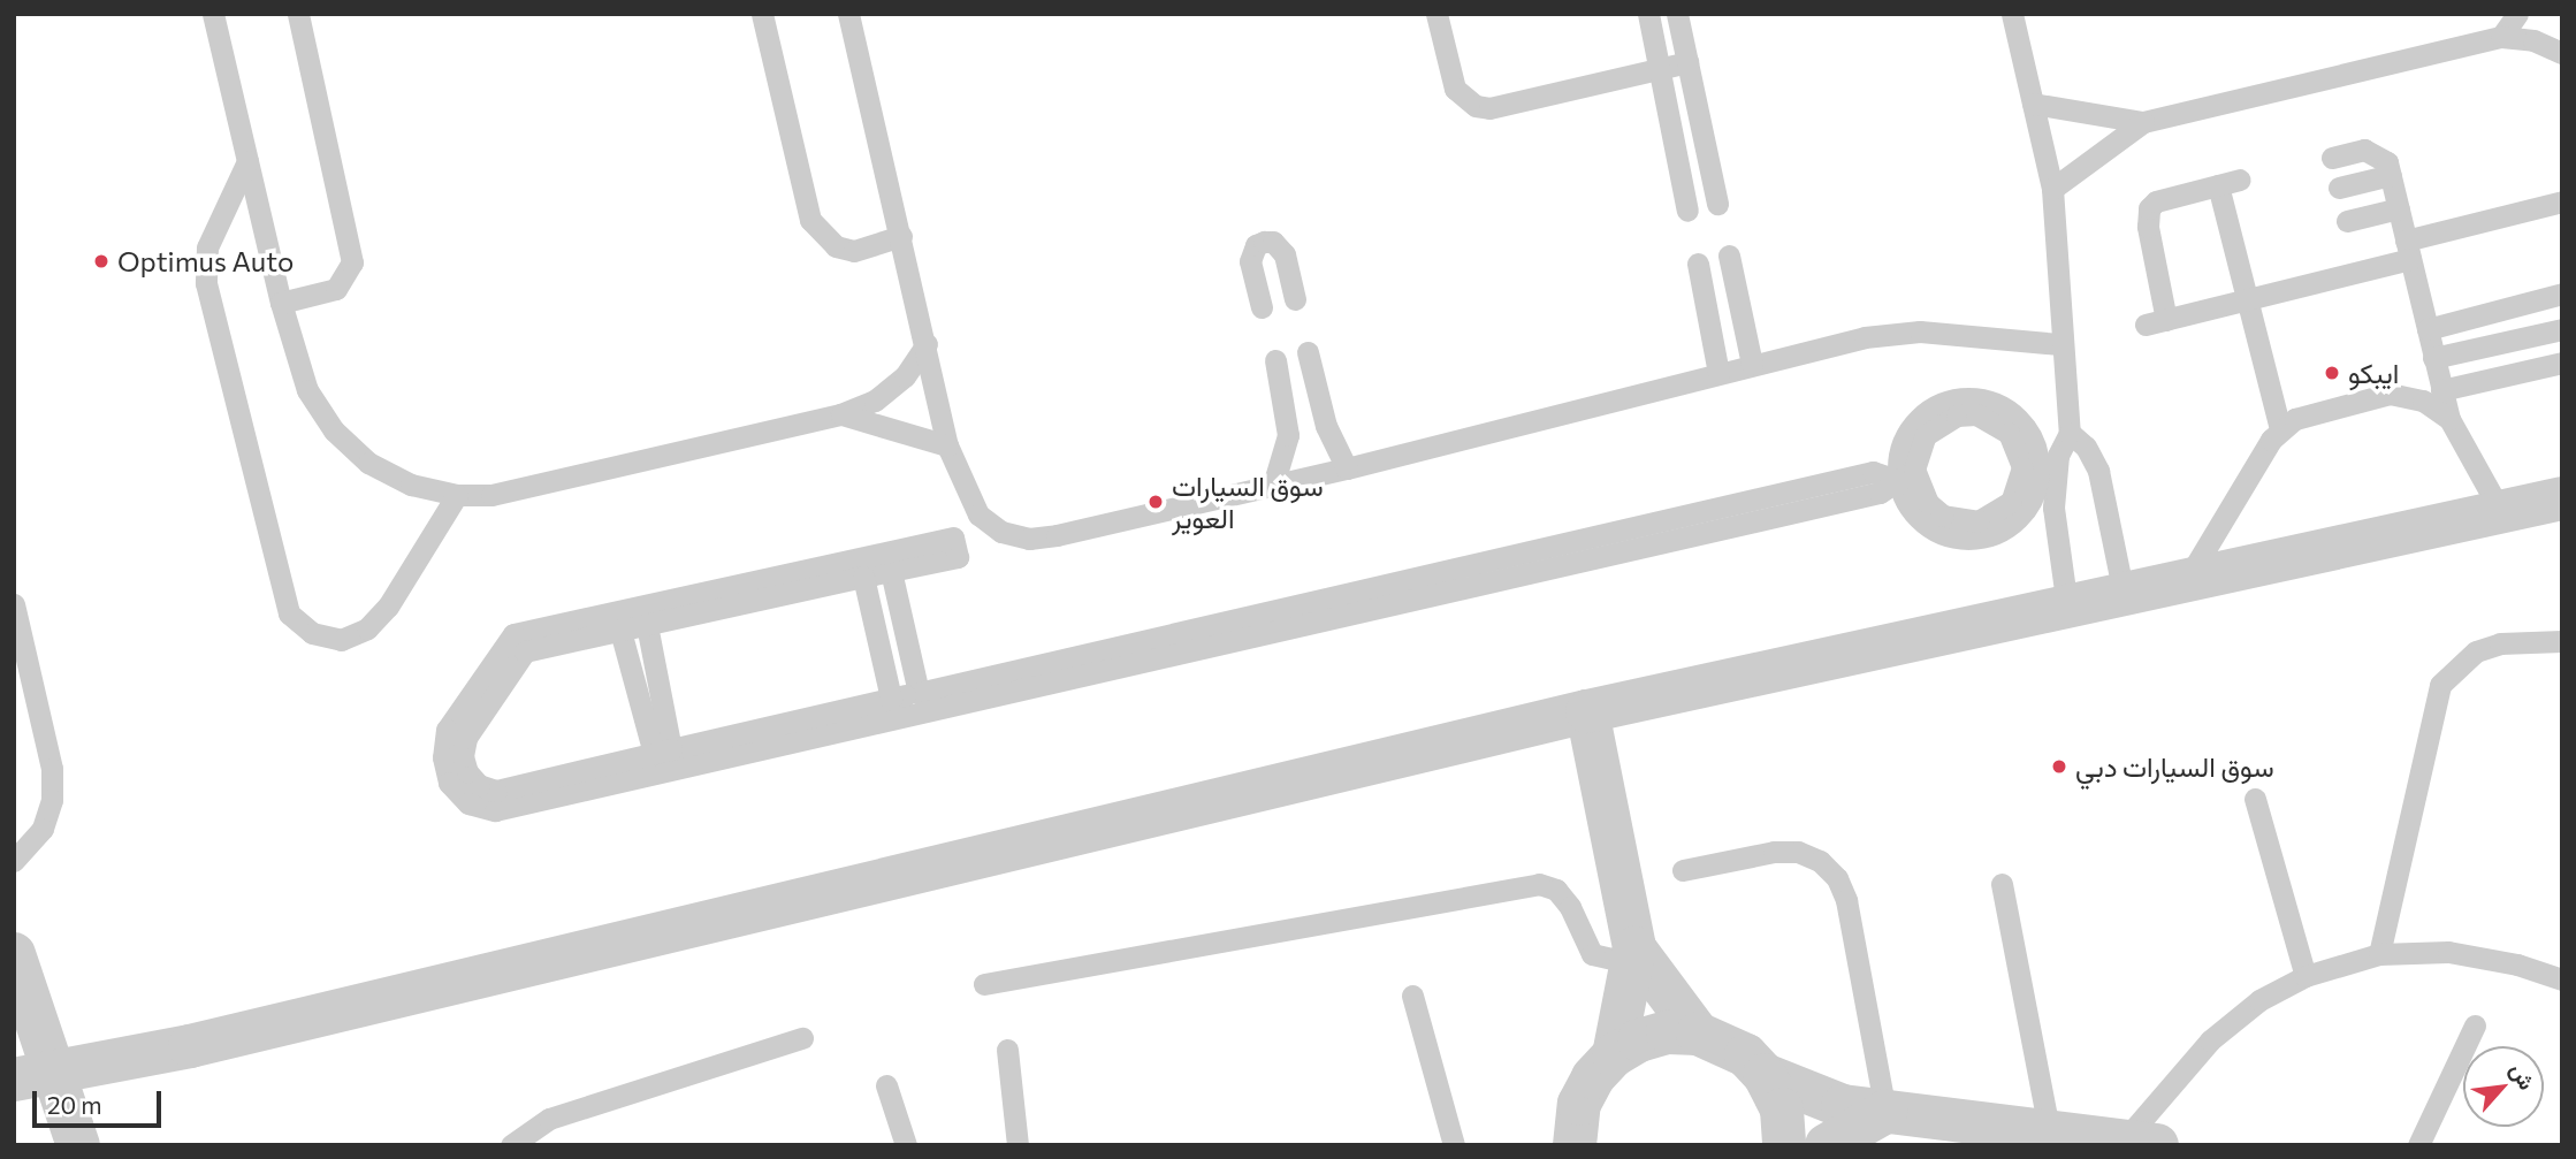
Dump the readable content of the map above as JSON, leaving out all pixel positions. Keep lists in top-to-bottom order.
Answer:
{
  "places": [
    "Optimus Auto",
    "ايبكو",
    "سوق السيارات العوير",
    "سوق السيارات دبي"
  ],
  "scale_bar": "20 m",
  "north": "top right"
}
